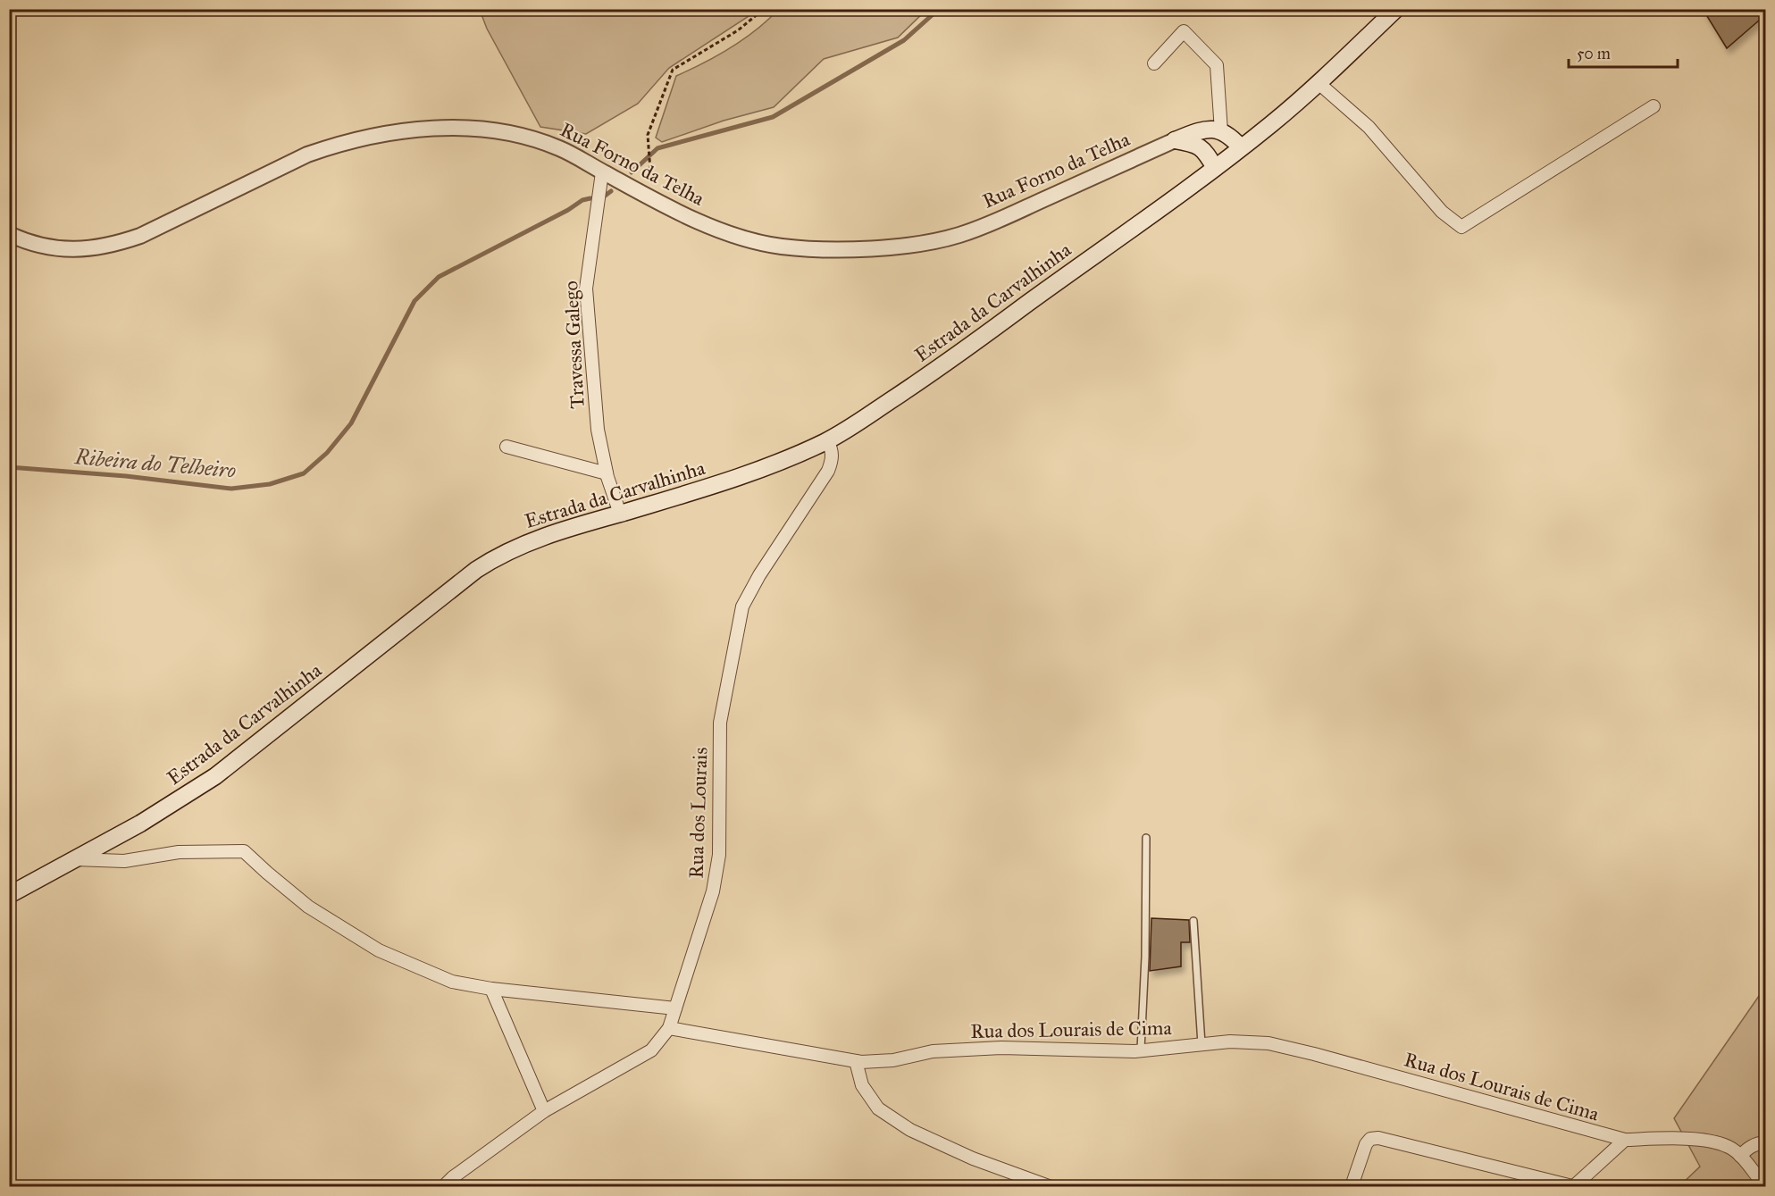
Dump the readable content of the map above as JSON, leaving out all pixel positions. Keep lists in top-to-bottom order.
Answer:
{
  "streets": {
    "main road": ["Rua Forno da Telha", "Estrada da Carvalhinha"],
    "street": ["Travessa Galego", "Rua dos Lourais", "Rua dos Lourais de Cima"]
  },
  "crossings": [
    ["Rua Forno da Telha", "Travessa Galego"],
    ["Estrada da Carvalhinha", "Travessa Galego"],
    ["Estrada da Carvalhinha", "Rua dos Lourais"],
    ["Rua dos Lourais", "Rua dos Lourais de Cima"]
  ],
  "water": ["Ribeira do Telheiro"],
  "scale_bar": "50 m"
}
